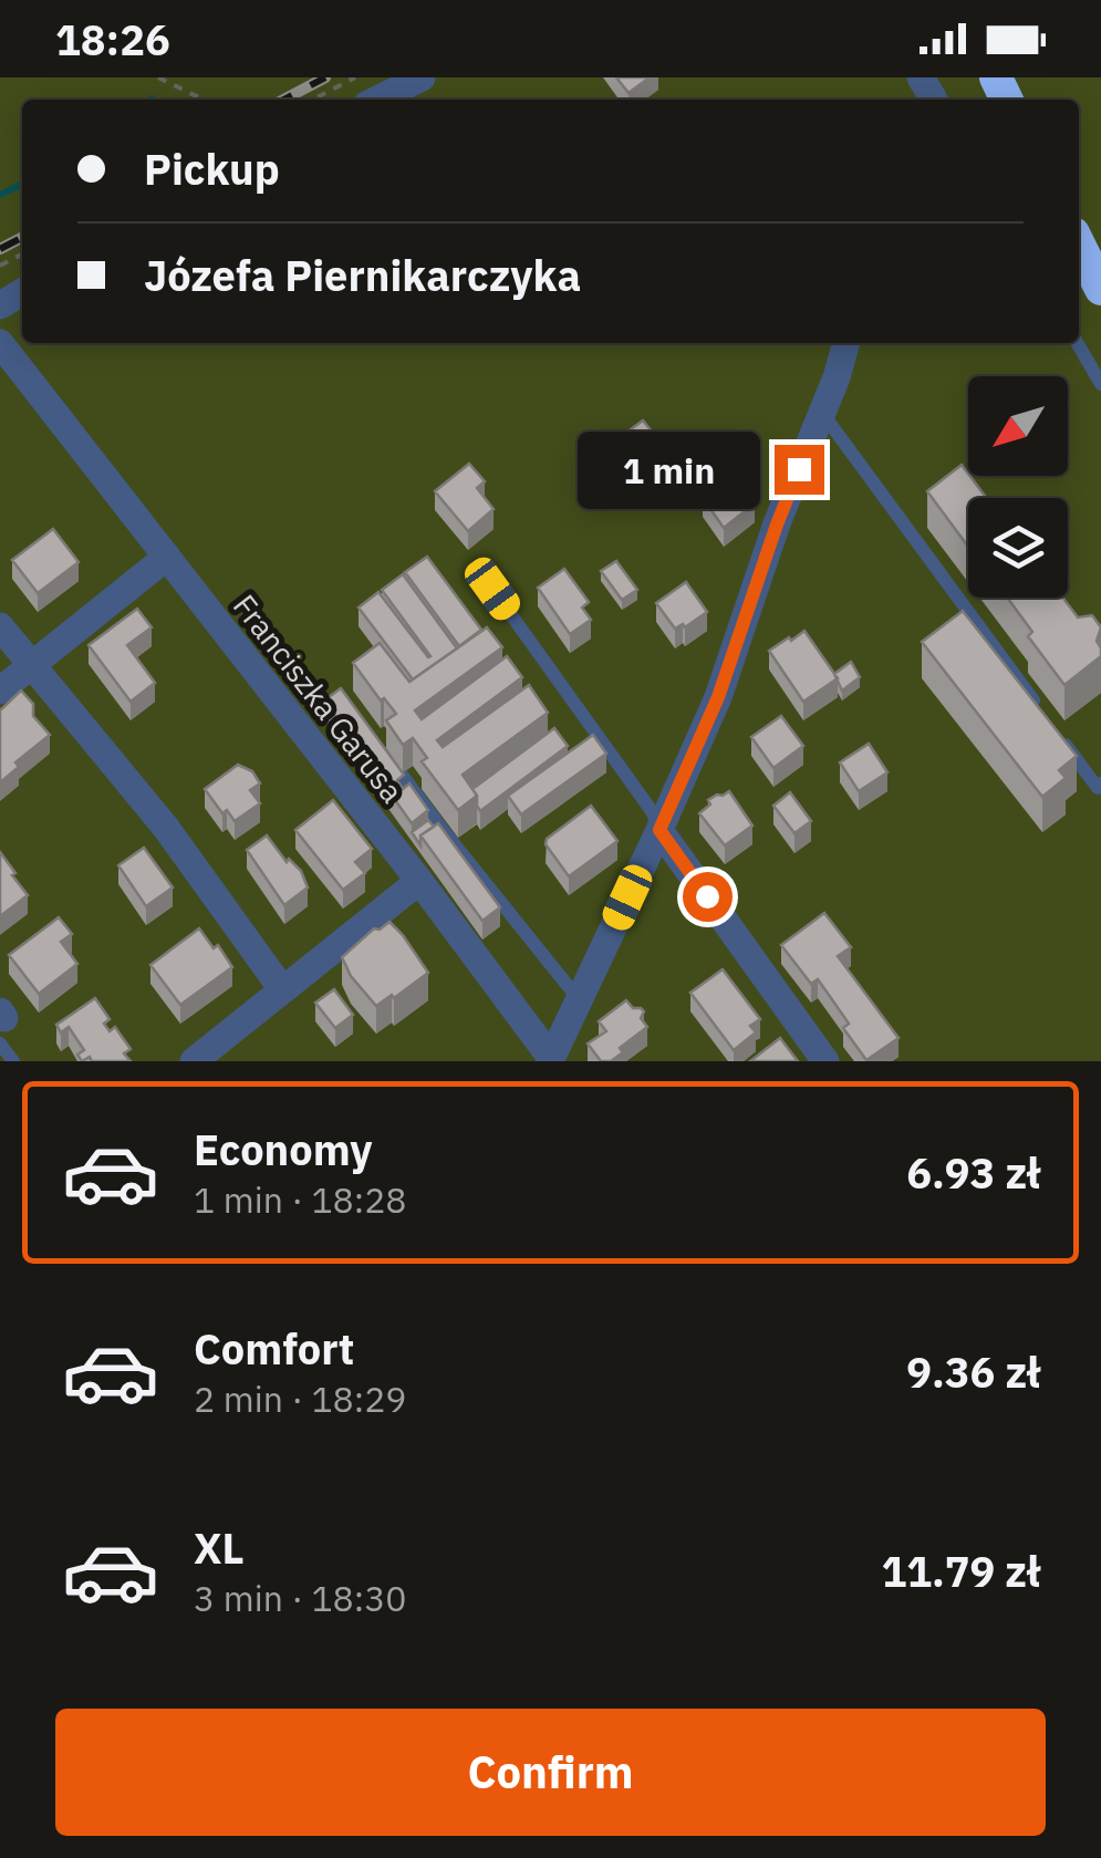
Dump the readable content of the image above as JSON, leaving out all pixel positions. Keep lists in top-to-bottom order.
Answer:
{
  "streets": {
    "street": ["Franciszka Garusa"]
  },
  "north": "bottom left",
  "page": {
    "status": "18:26",
    "banner": ["Pickup", "Józefa Piernikarczyka"],
    "bubble": "1 min",
    "list": [
      {
        "name": "Economy",
        "note": "1 min · 18:28",
        "value": "6.93 zł"
      },
      {
        "name": "Comfort",
        "note": "2 min · 18:29",
        "value": "9.36 zł"
      },
      {
        "name": "XL",
        "note": "3 min · 18:30",
        "value": "11.79 zł"
      }
    ],
    "buttons": "Confirm"
  }
}
